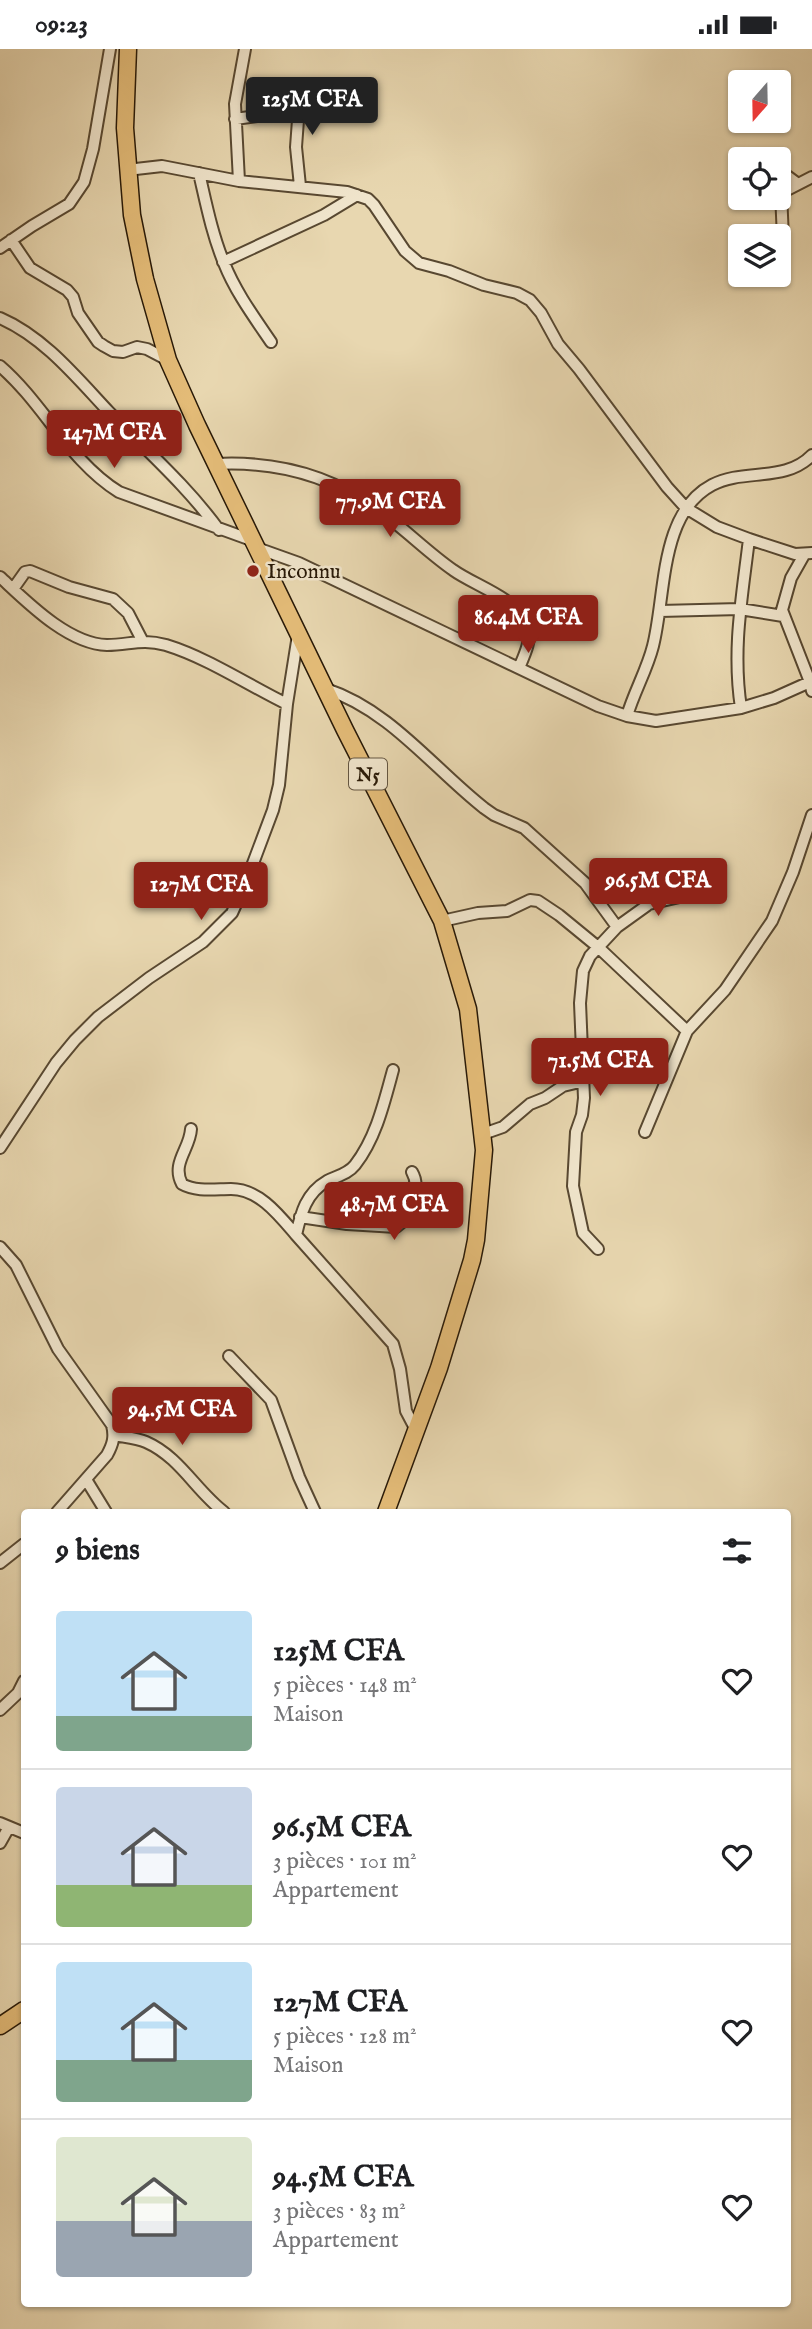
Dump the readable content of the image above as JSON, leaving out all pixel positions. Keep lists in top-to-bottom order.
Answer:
{
  "streets": {
    "highway": ["N5"]
  },
  "places": ["Inconnu"],
  "north": "bottom",
  "page": {
    "status": "09:23",
    "price": [
      "125M CFA",
      "147M CFA",
      "77.9M CFA",
      "86.4M CFA",
      "96.5M CFA",
      "127M CFA",
      "71.5M CFA",
      "48.7M CFA",
      "94.5M CFA"
    ],
    "heading": "9 biens",
    "list": [
      {
        "name": "125M CFA",
        "note": "5 pièces · 148 m² · Maison"
      },
      {
        "name": "96.5M CFA",
        "note": "3 pièces · 101 m² · Appartement"
      },
      {
        "name": "127M CFA",
        "note": "5 pièces · 128 m² · Maison"
      },
      {
        "name": "94.5M CFA",
        "note": "3 pièces · 83 m² · Appartement"
      }
    ]
  }
}
